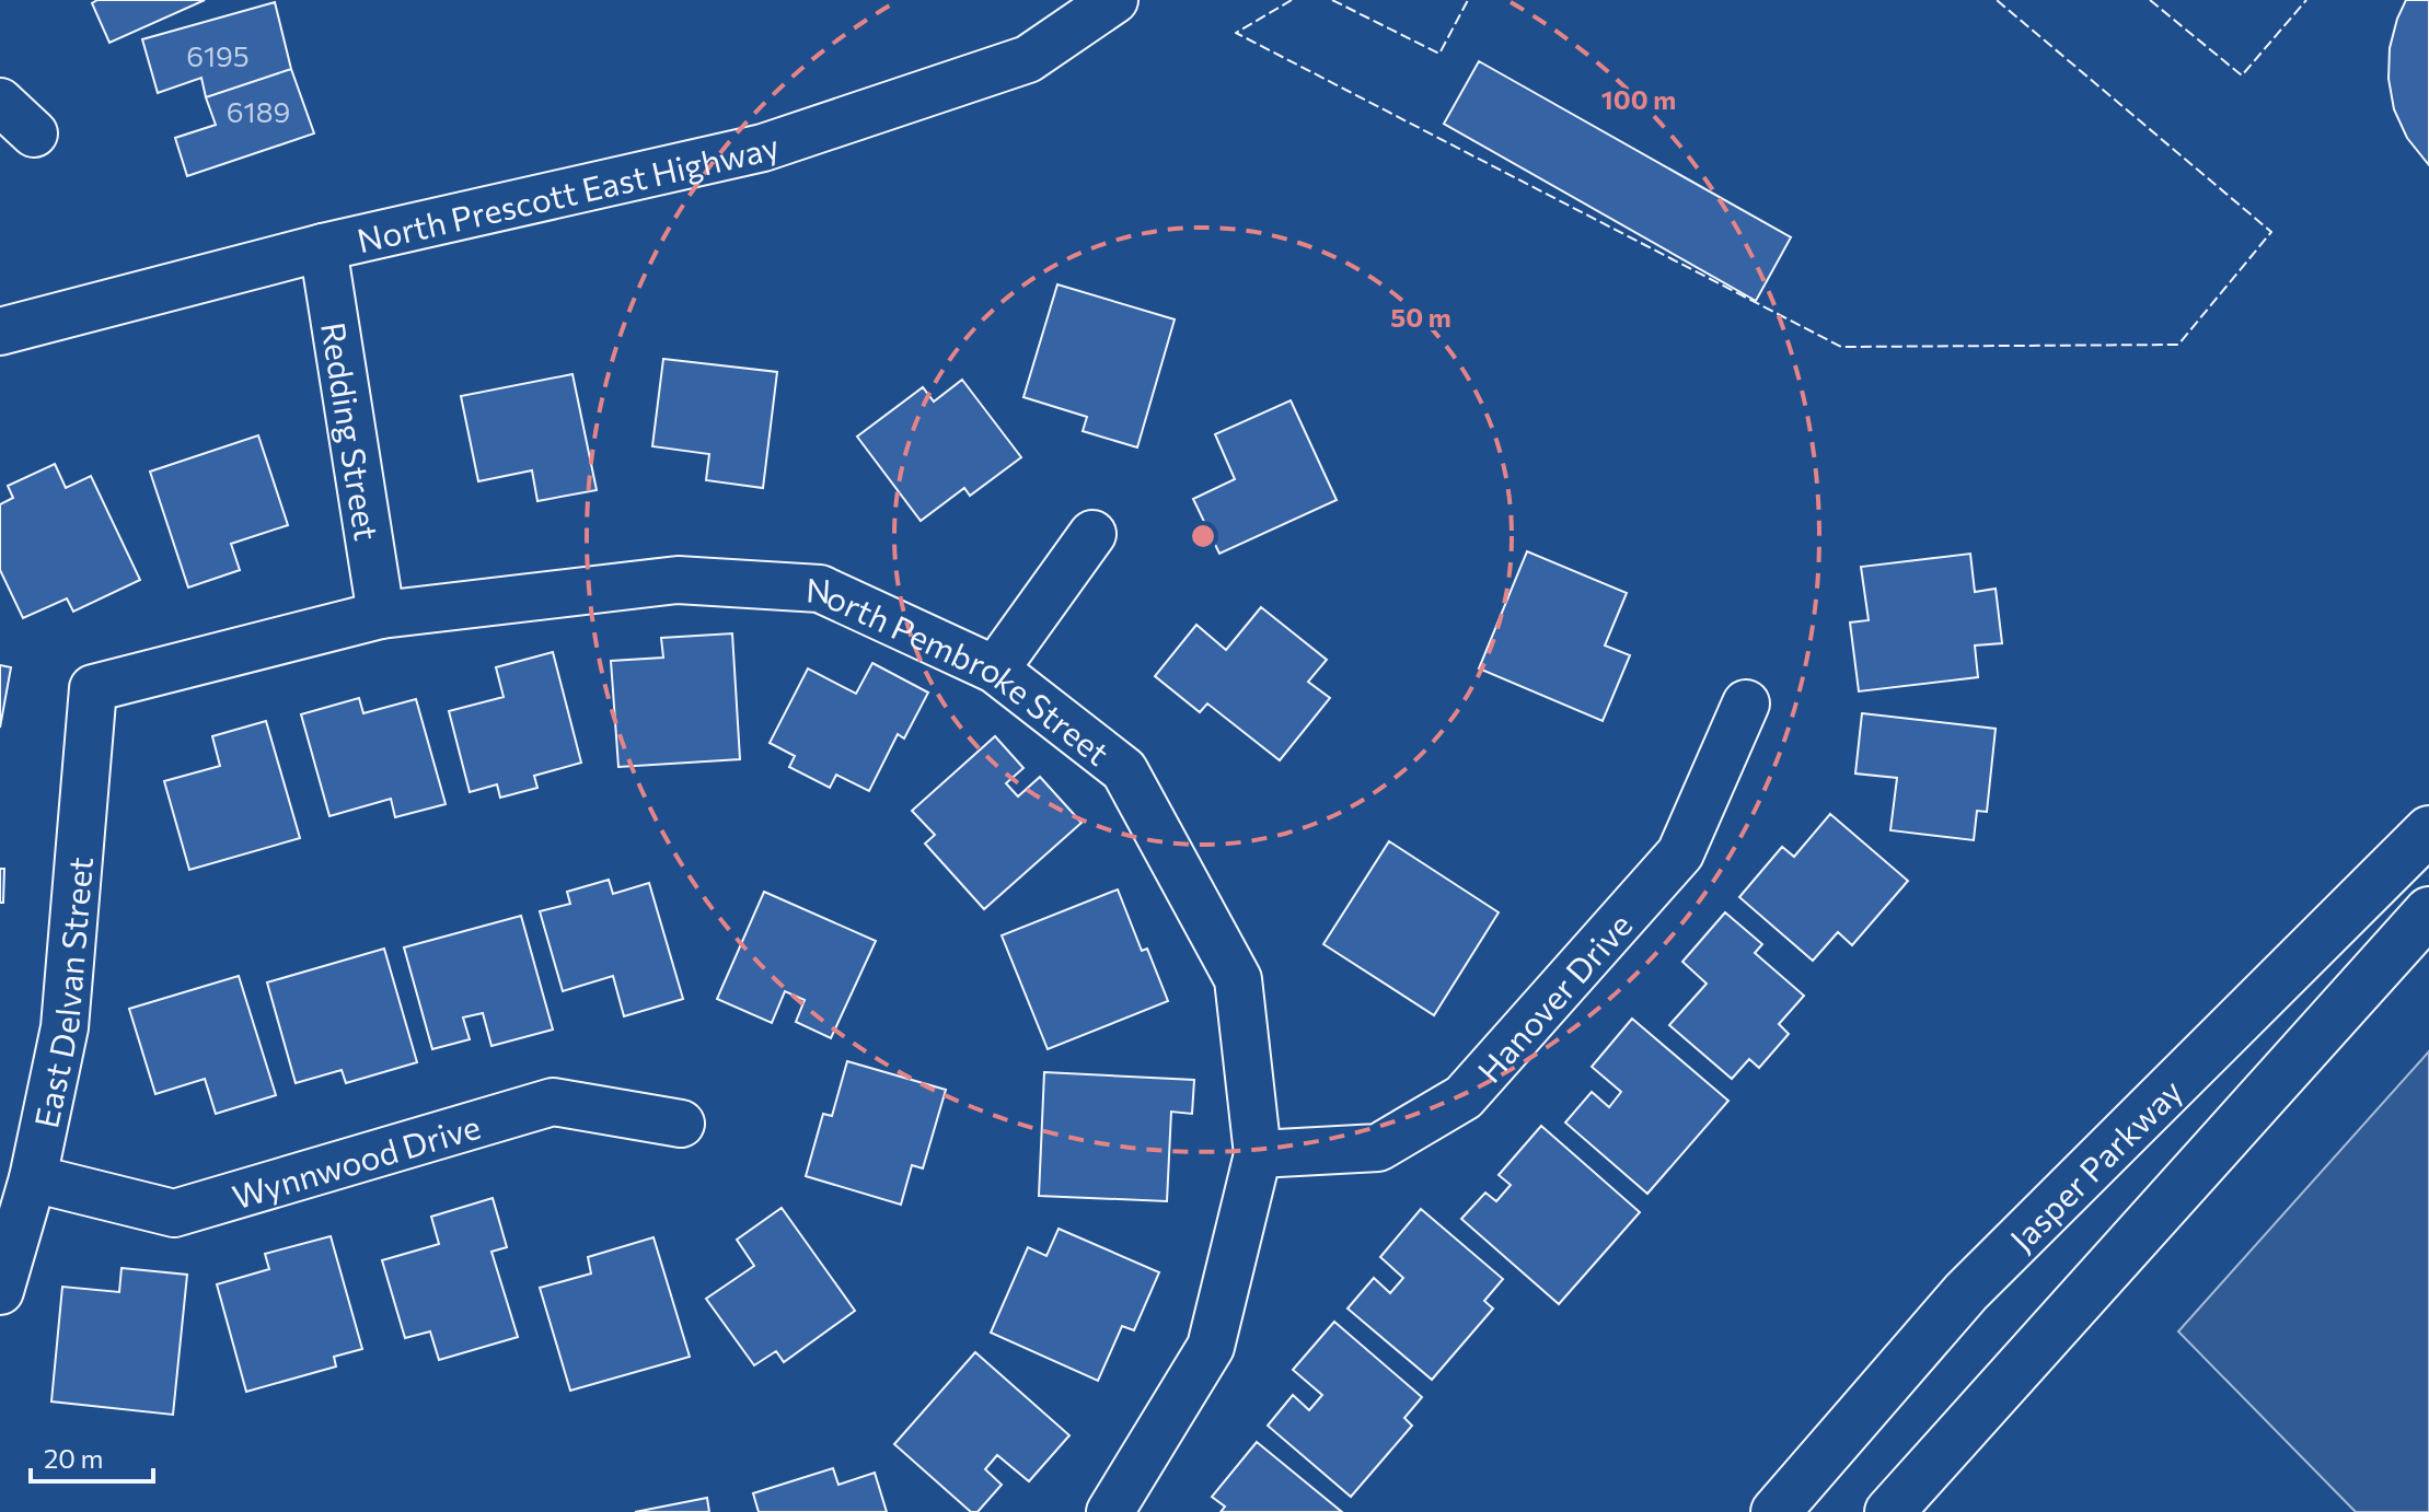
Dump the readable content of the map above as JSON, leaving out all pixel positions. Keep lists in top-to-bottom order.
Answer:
{
  "streets": {
    "main road": ["Jasper Parkway"],
    "street": [
      "North Prescott East Highway",
      "Redding Street",
      "North Pembroke Street",
      "East Delvan Street",
      "Hanover Drive",
      "Wynnwood Drive"
    ]
  },
  "crossings": [
    ["North Prescott East Highway", "Redding Street"],
    ["Redding Street", "North Pembroke Street"],
    ["North Pembroke Street", "East Delvan Street"],
    ["North Pembroke Street", "Hanover Drive"],
    ["East Delvan Street", "Wynnwood Drive"]
  ],
  "house_numbers": ["6195", "6189"],
  "scale_bar": "20 m",
  "rings": ["100 m", "50 m"]
}
